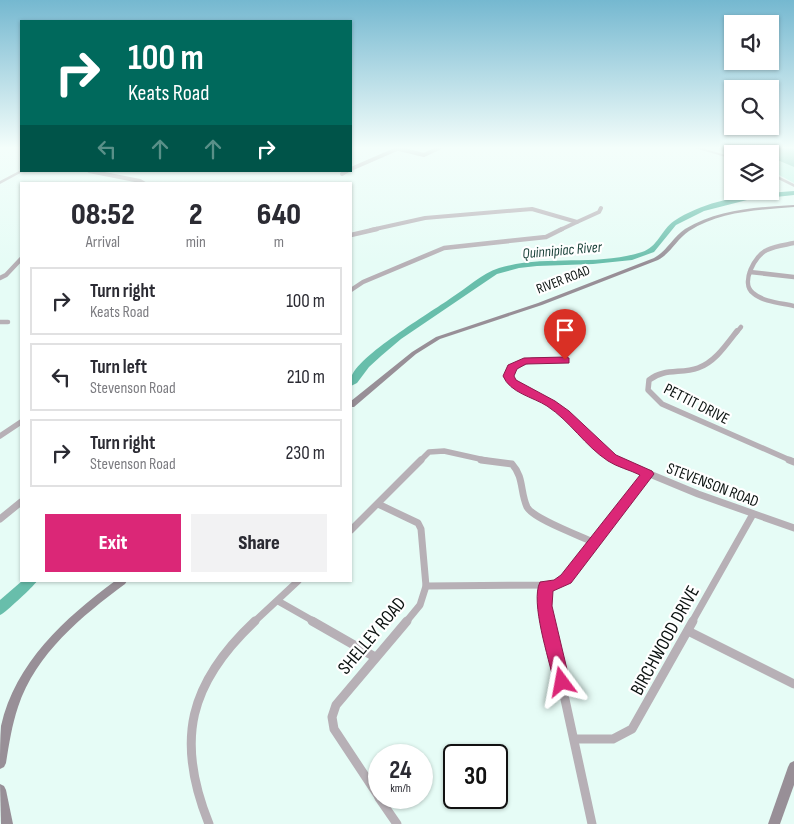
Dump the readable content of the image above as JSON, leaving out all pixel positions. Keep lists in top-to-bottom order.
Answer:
{
  "streets": {
    "main road": ["RIVER ROAD"],
    "street": [
      "PETTIT DRIVE",
      "STEVENSON ROAD",
      "SHELLEY ROAD",
      "BIRCHWOOD DRIVE"
    ]
  },
  "crossings": [
    ["STEVENSON ROAD", "BIRCHWOOD DRIVE"]
  ],
  "water": ["Quinnipiac River"],
  "page": {
    "turn": ["100 m", "Keats Road"],
    "eta": [
      "08:52",
      "Arrival",
      "2",
      "min",
      "640",
      "m"
    ],
    "list": [
      {
        "name": "Turn right",
        "note": "Keats Road",
        "value": "100 m"
      },
      {
        "name": "Turn left",
        "note": "Stevenson Road",
        "value": "210 m"
      },
      {
        "name": "Turn right",
        "note": "Stevenson Road",
        "value": "230 m"
      }
    ],
    "buttons": ["Exit", "Share"],
    "speed": "24 km/h",
    "limit": "30"
  }
}
